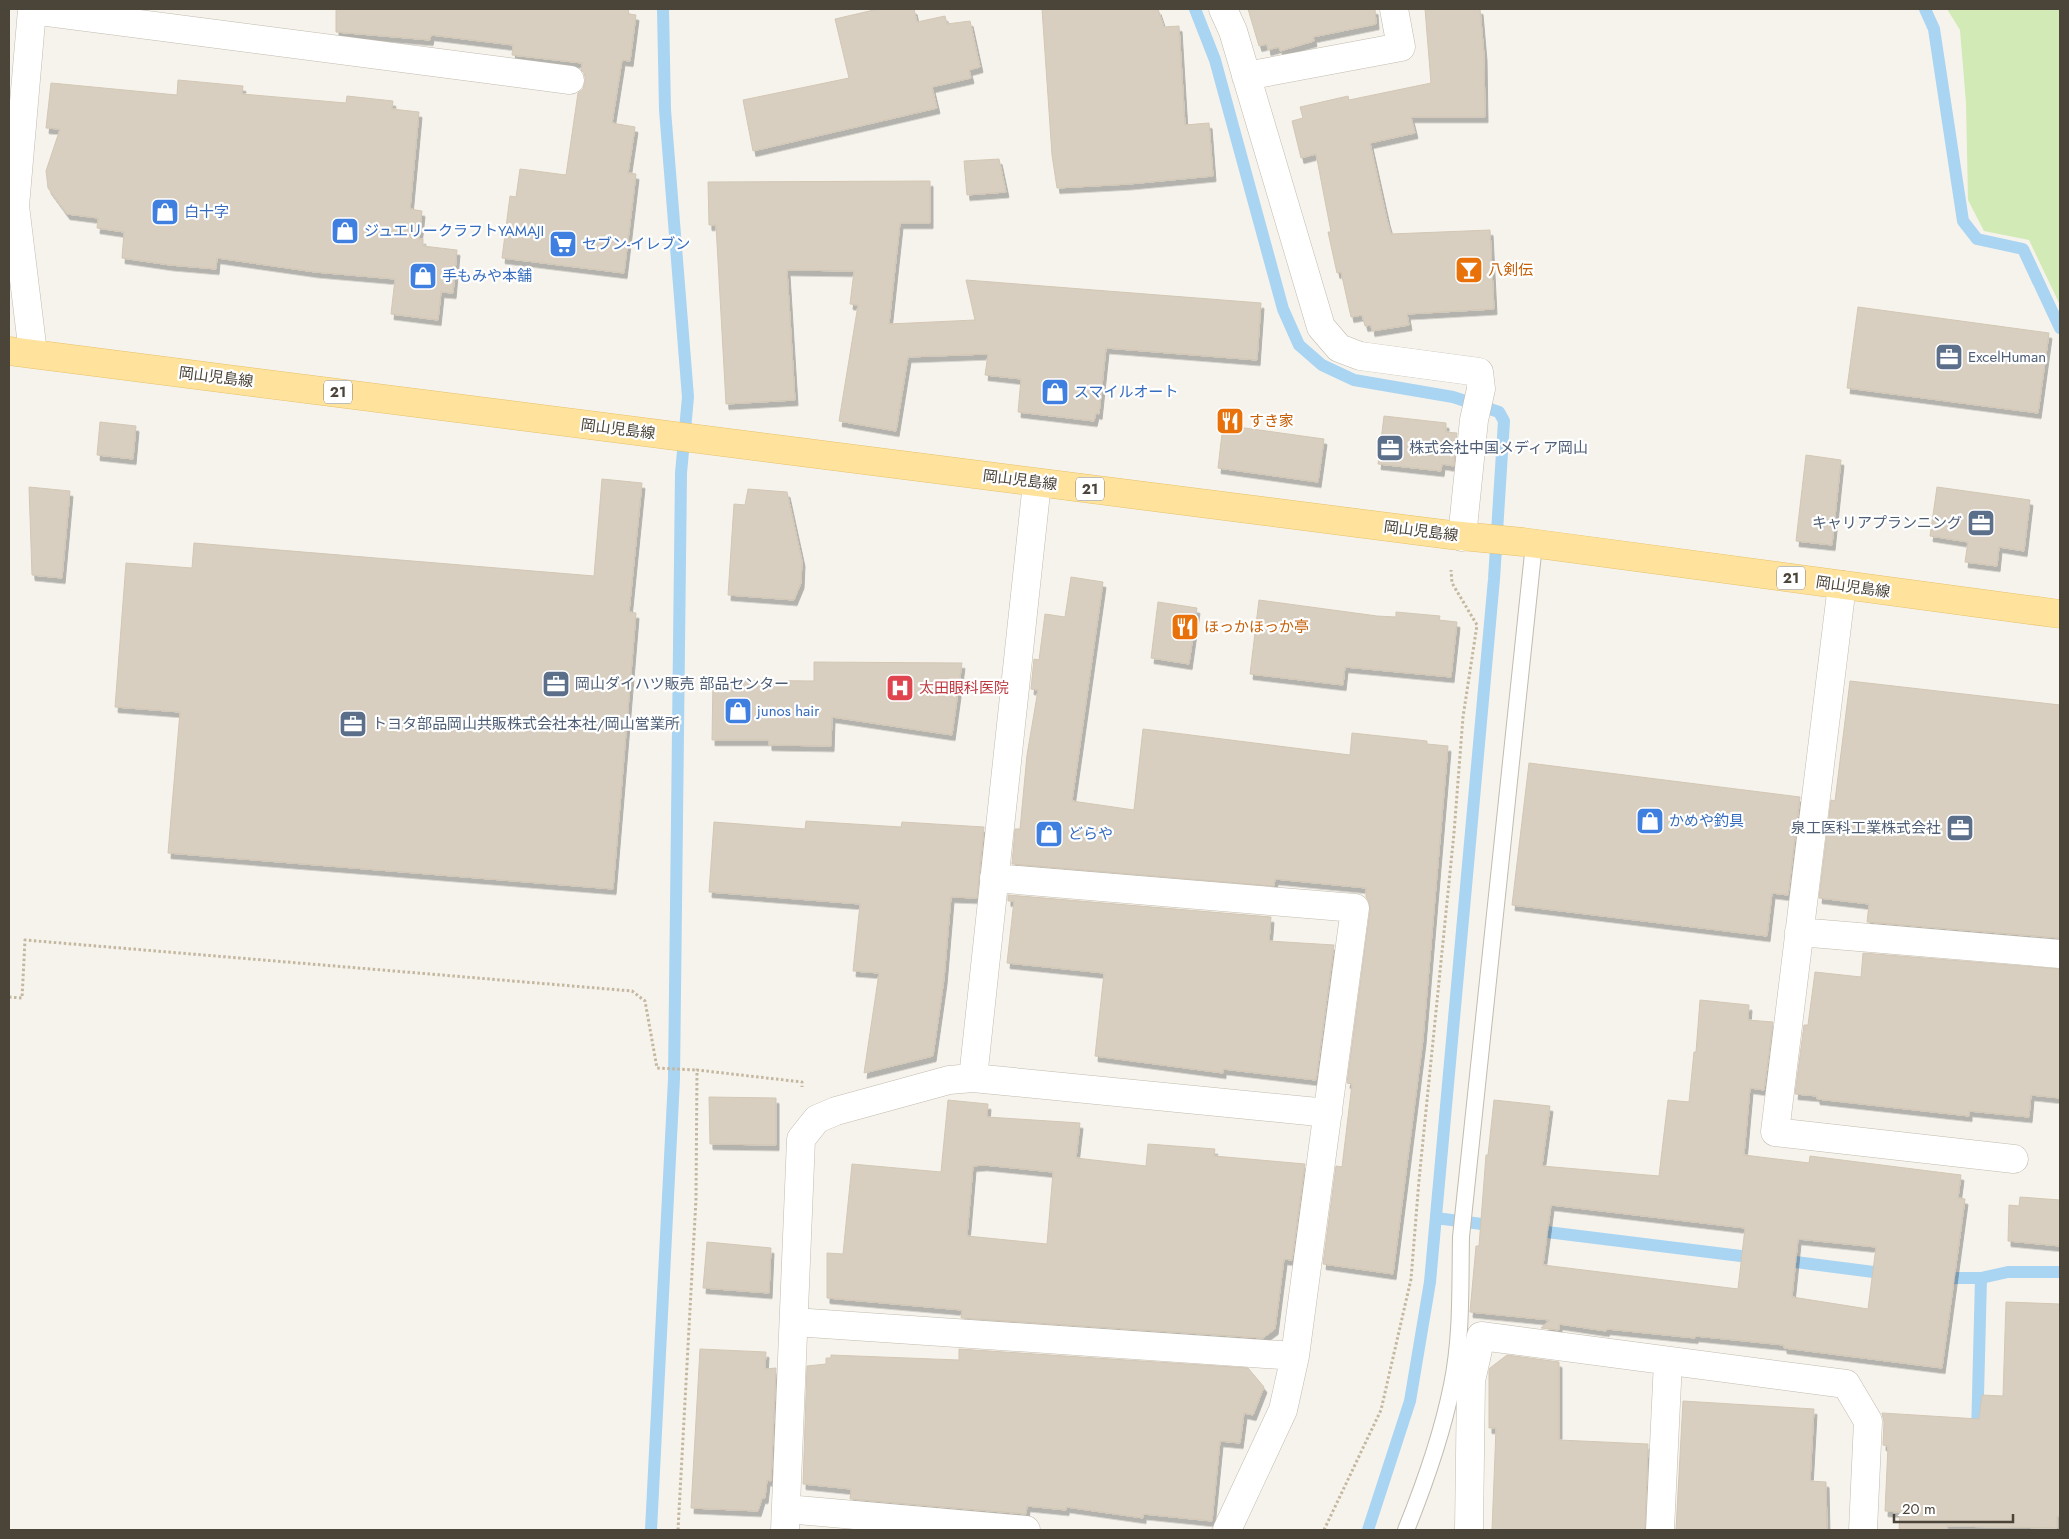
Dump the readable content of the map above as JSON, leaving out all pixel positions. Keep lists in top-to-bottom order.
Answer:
{
  "streets": {
    "main road": ["岡山児島線", "21"]
  },
  "places": {
    "shop": [
      "白十字",
      "ジュエリークラフトYAMAJI",
      "手もみや本舗",
      "スマイルオート",
      "junos hair",
      "かめや釣具",
      "どらや"
    ],
    "supermarket": ["セブン-イレブン"],
    "bar": ["八剣伝"],
    "office": [
      "ExcelHuman",
      "株式会社中国メディア岡山",
      "キャリアプランニング",
      "岡山ダイハツ販売 部品センター",
      "トヨタ部品岡山共販株式会社本社/岡山営業所",
      "泉工医科工業株式会社"
    ],
    "restaurant": ["すき家", "ほっかほっか亭"],
    "hospital": ["太田眼科医院"]
  },
  "scale_bar": "20 m"
}
